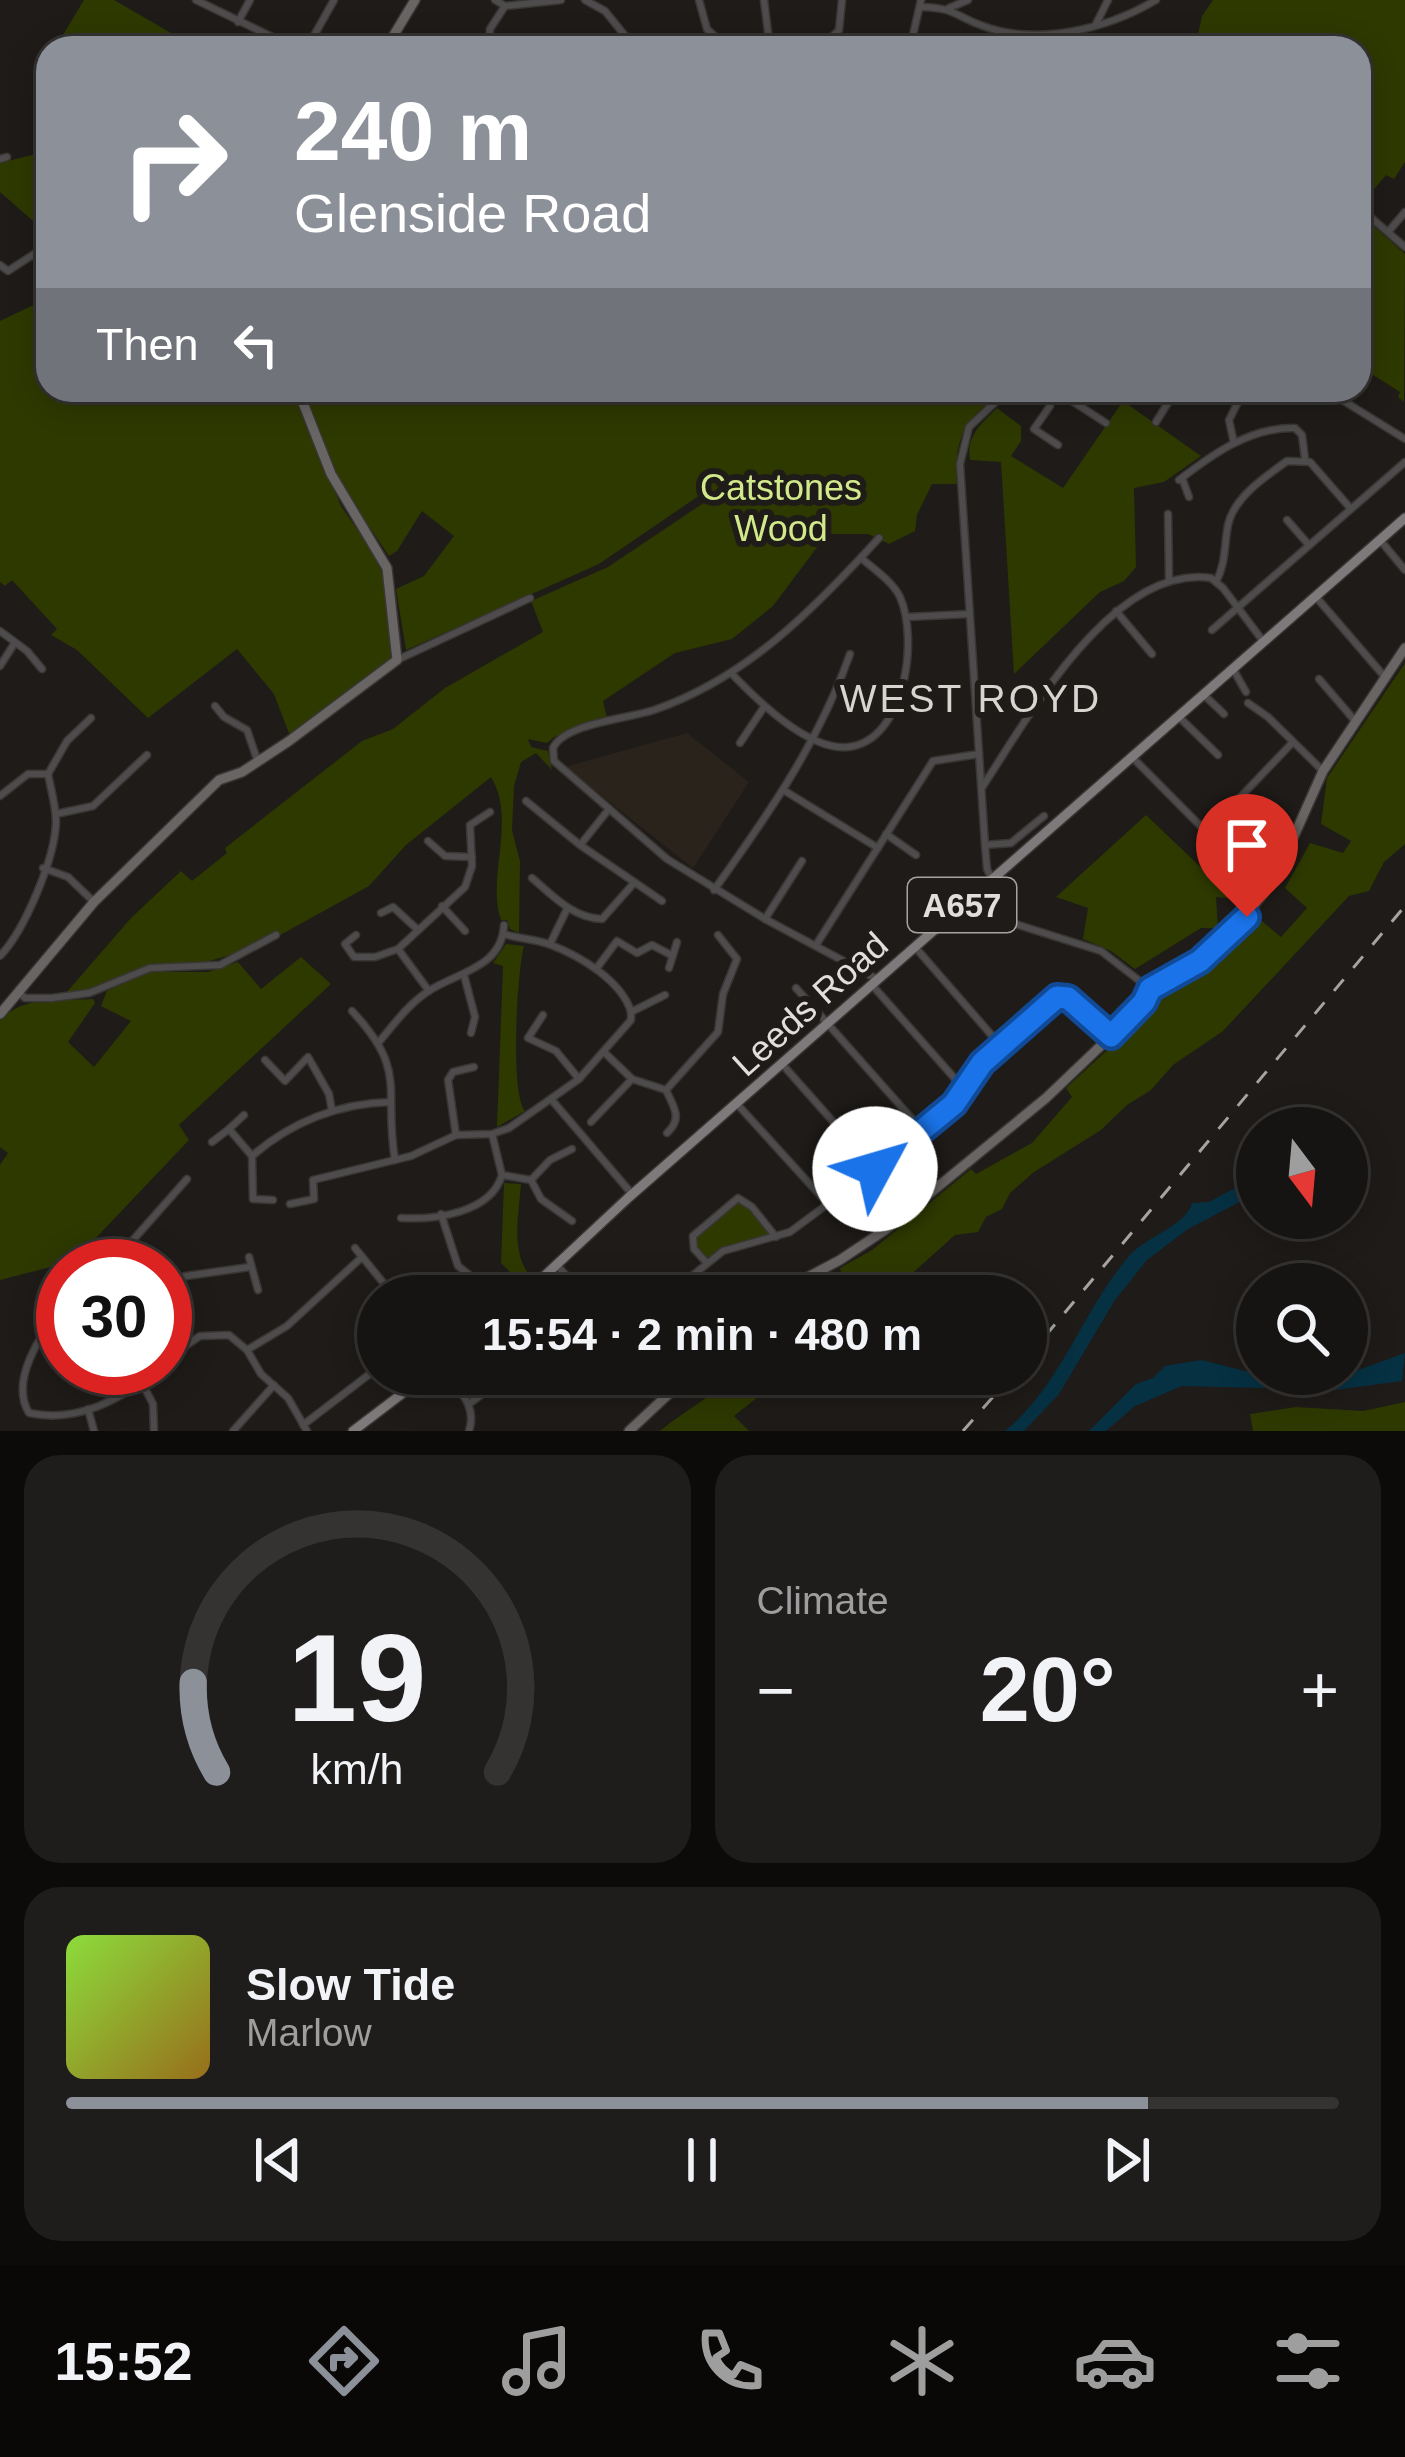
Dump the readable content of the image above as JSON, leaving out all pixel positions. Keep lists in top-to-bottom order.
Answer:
{
  "streets": {
    "main road": ["A657", "Leeds Road"]
  },
  "districts": ["WEST ROYD"],
  "parks": ["Catstones Wood"],
  "north": "bottom",
  "page": {
    "turn": ["240 m", "Glenside Road"],
    "then": "Then",
    "limit": "30",
    "trip": "15:54 · 2 min · 480 m",
    "tile": "Climate",
    "heat": ["−", "20°", "+"],
    "song": ["Slow Tide", "Marlow"],
    "tabs": "15:52",
    "gauge": ["19", "km/h"]
  }
}
